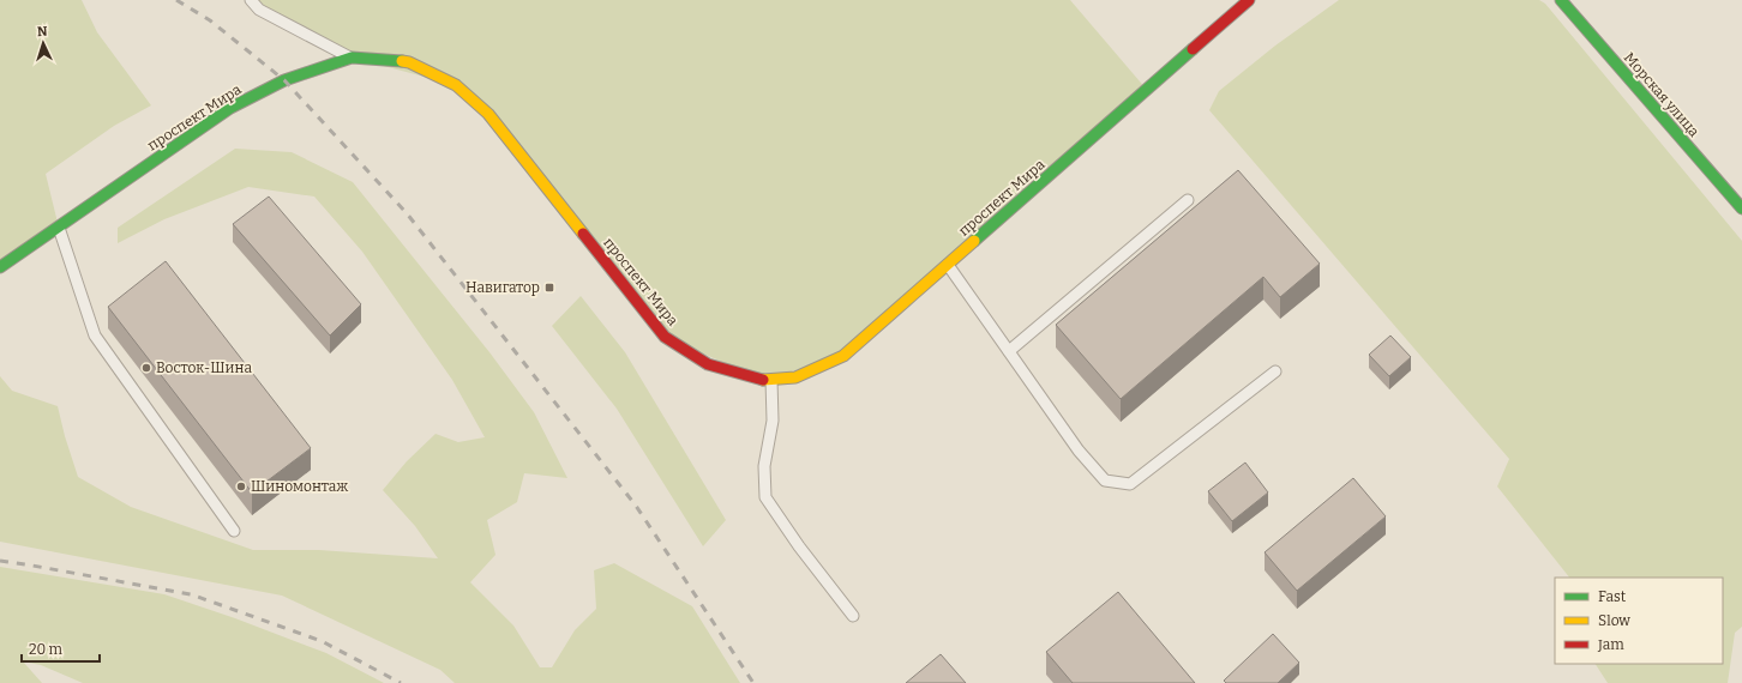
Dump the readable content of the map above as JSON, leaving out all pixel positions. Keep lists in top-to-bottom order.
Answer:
{
  "streets": {
    "main road": ["Морская улица", "проспект Мира"]
  },
  "places": {
    "transit": ["Навигатор"],
    "other": ["Восток-Шина", "Шиномонтаж"]
  },
  "legend": ["Fast", "Slow", "Jam"],
  "scale_bar": "20 m",
  "north": "top"
}
